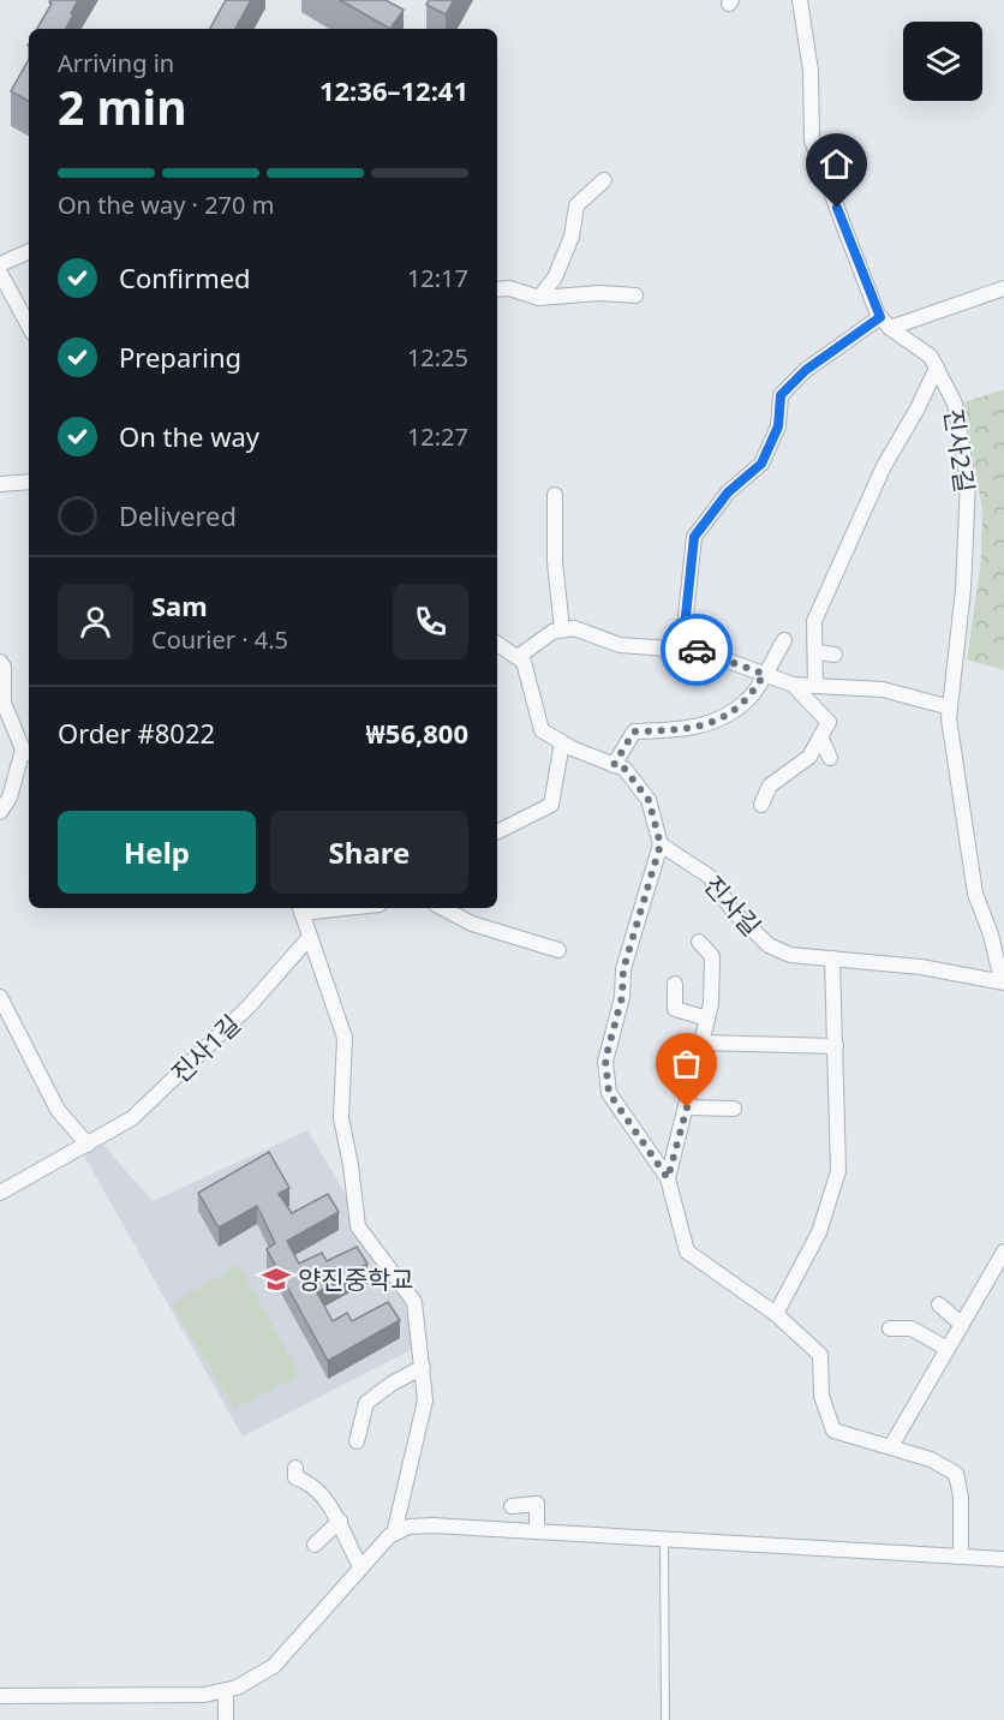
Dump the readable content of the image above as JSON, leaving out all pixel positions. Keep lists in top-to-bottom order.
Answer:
{
  "streets": {
    "street": ["진사2길", "진사길", "진사1길"]
  },
  "crossings": [
    ["진사2길", "진사길"]
  ],
  "places": {
    "school or university": ["양진중학교"]
  },
  "page": {
    "heading": ["2 min", "Arriving in", "12:36–12:41"],
    "panel": [
      "Sam",
      "Courier · 4.5",
      "Order #8022",
      "₩56,800"
    ],
    "bar": "On the way · 270 m",
    "list": [
      ["Confirmed", "12:17"],
      ["Preparing", "12:25"],
      ["On the way", "12:27"],
      "Delivered"
    ],
    "buttons": ["Help", "Share"]
  }
}
